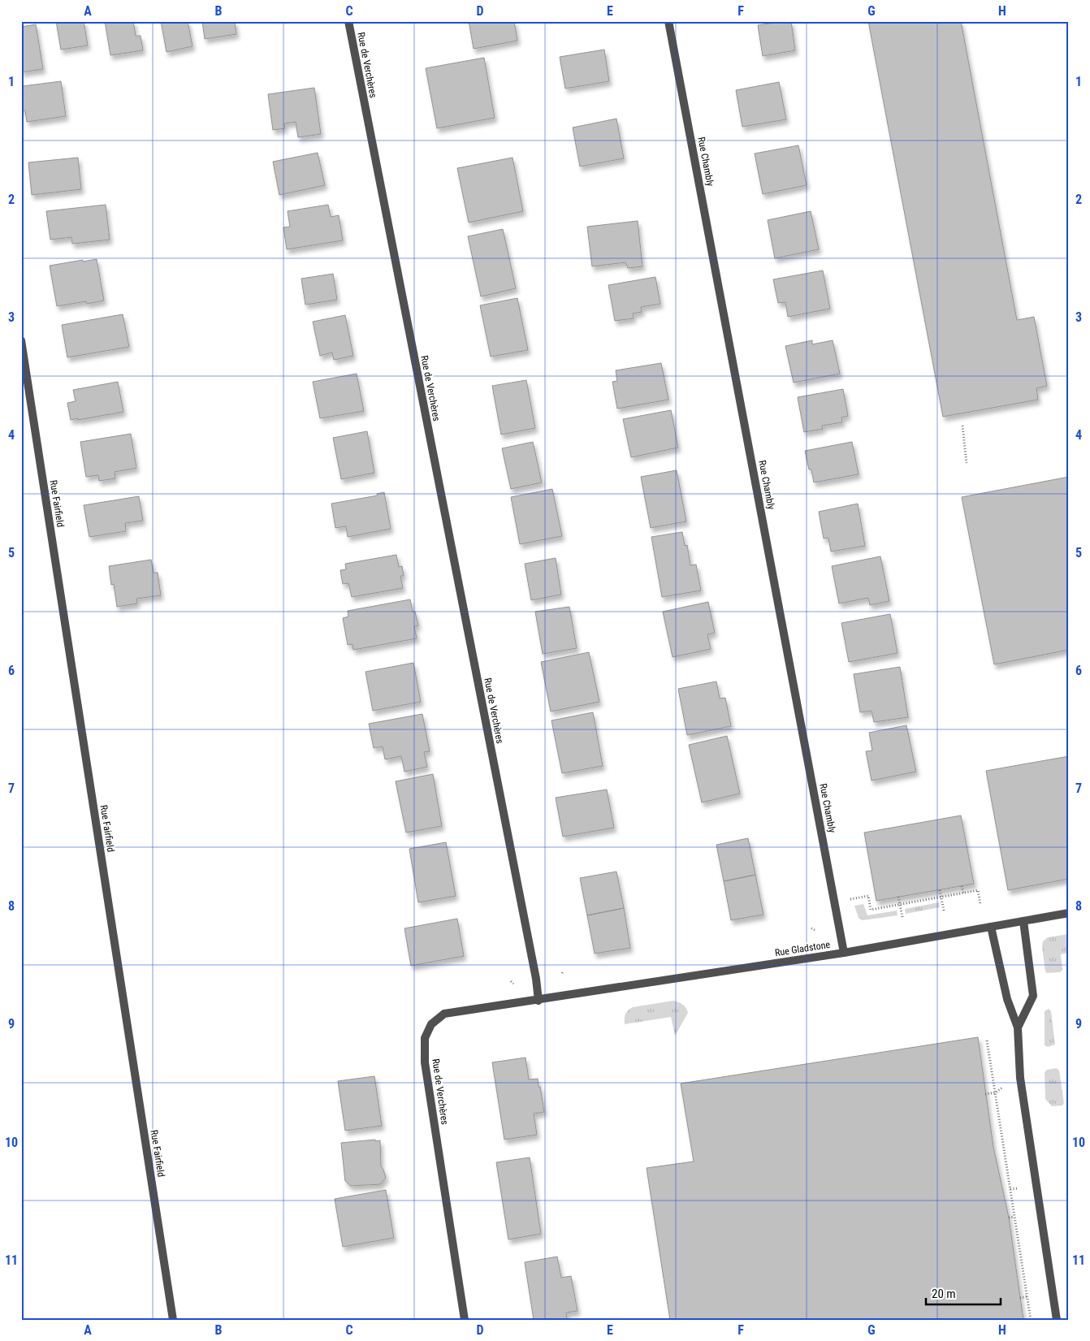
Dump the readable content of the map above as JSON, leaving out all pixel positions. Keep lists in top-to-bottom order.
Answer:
{
  "streets": {
    "street": [
      "Rue de Verchères",
      "Rue Chambly",
      "Rue Fairfield",
      "Rue Gladstone"
    ]
  },
  "crossings": [
    ["Rue de Verchères", "Rue Gladstone"],
    ["Rue Chambly", "Rue Gladstone"]
  ],
  "scale_bar": "20 m",
  "grid": {
    "columns": [
      "A",
      "B",
      "C",
      "D",
      "E",
      "F",
      "G",
      "H"
    ],
    "rows": [
      "1",
      "2",
      "3",
      "4",
      "5",
      "6",
      "7",
      "8",
      "9",
      "10",
      "11"
    ]
  }
}
